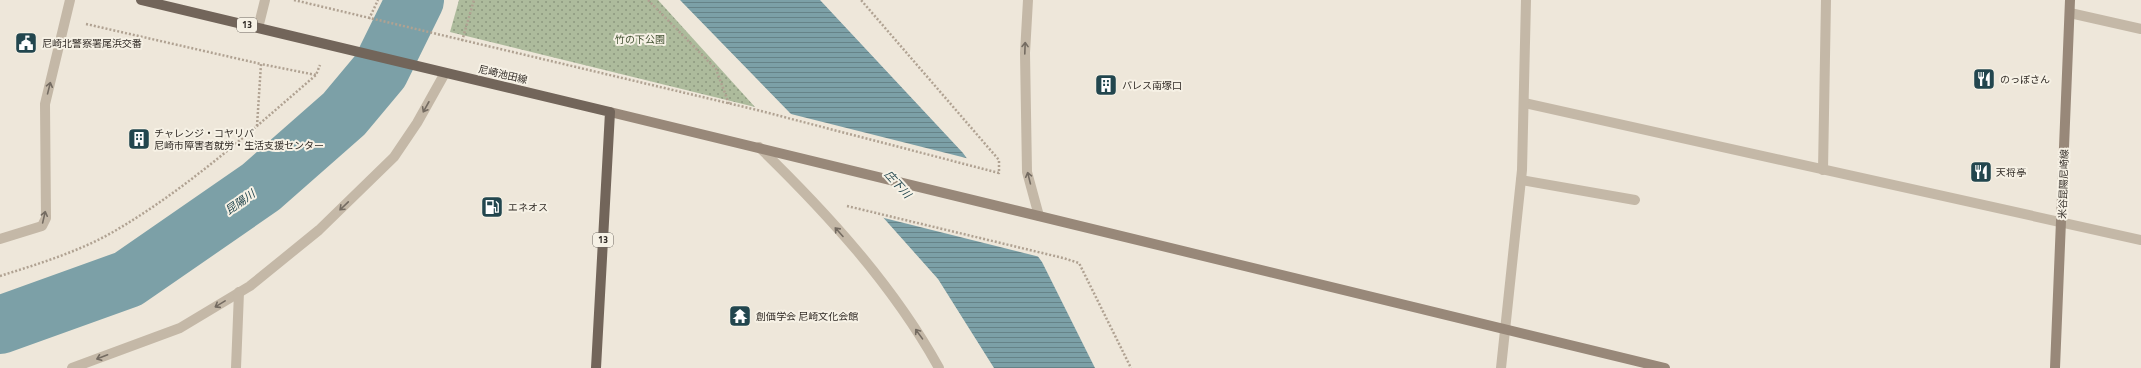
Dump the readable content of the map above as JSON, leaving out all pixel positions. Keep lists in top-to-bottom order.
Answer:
{
  "streets": {
    "main road": ["13", "尼崎池田線"],
    "street": ["米谷昆陽尼崎線"]
  },
  "crossings": [
    ["13", "尼崎池田線"]
  ],
  "water": ["庄下川", "昆陽川"],
  "parks": ["竹の下公園"],
  "places": {
    "public building": ["尼崎北警察署尾浜交番"],
    "restaurant": ["のっぽさん", "天将亭"],
    "building": ["パレス南塚口", "チャレンジ・コヤリバ 尼崎市障害者就労・生活支援センター"],
    "fuel station": ["エネオス"],
    "temple": ["創価学会 尼崎文化会館"]
  }
}
